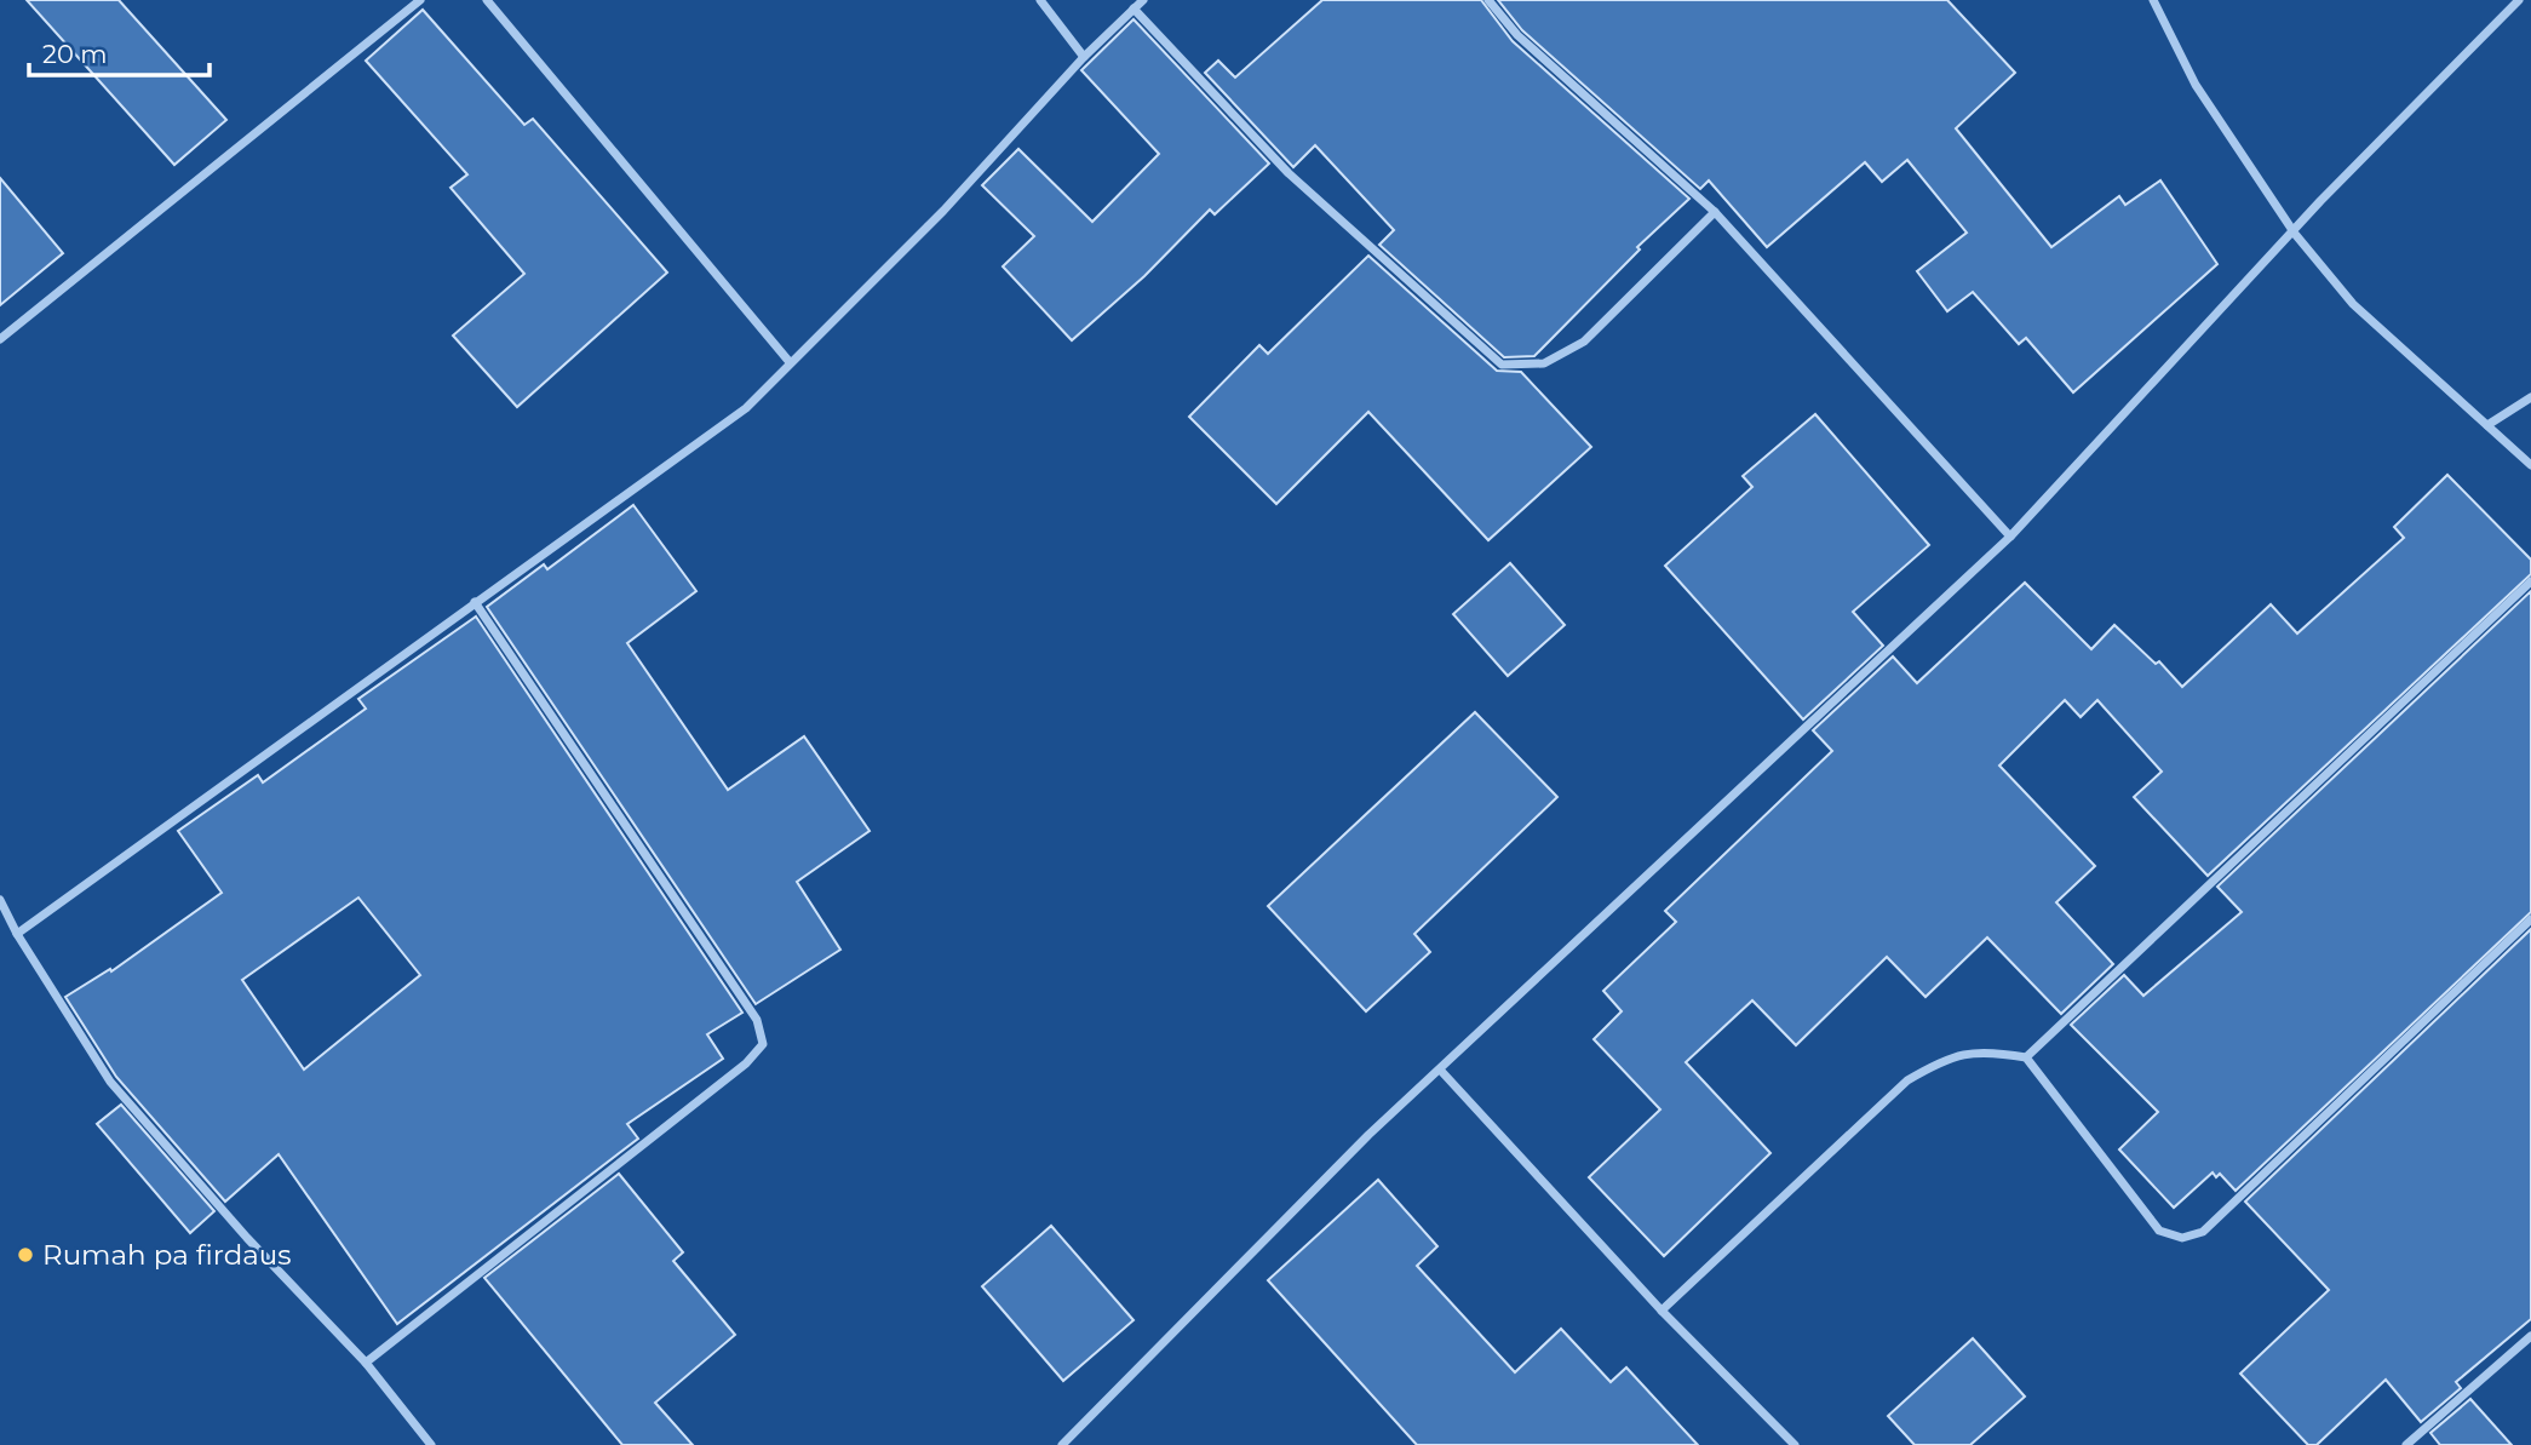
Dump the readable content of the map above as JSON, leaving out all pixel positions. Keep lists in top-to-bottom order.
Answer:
{
  "places": ["Rumah pa firdaus"],
  "scale_bar": "20 m"
}
